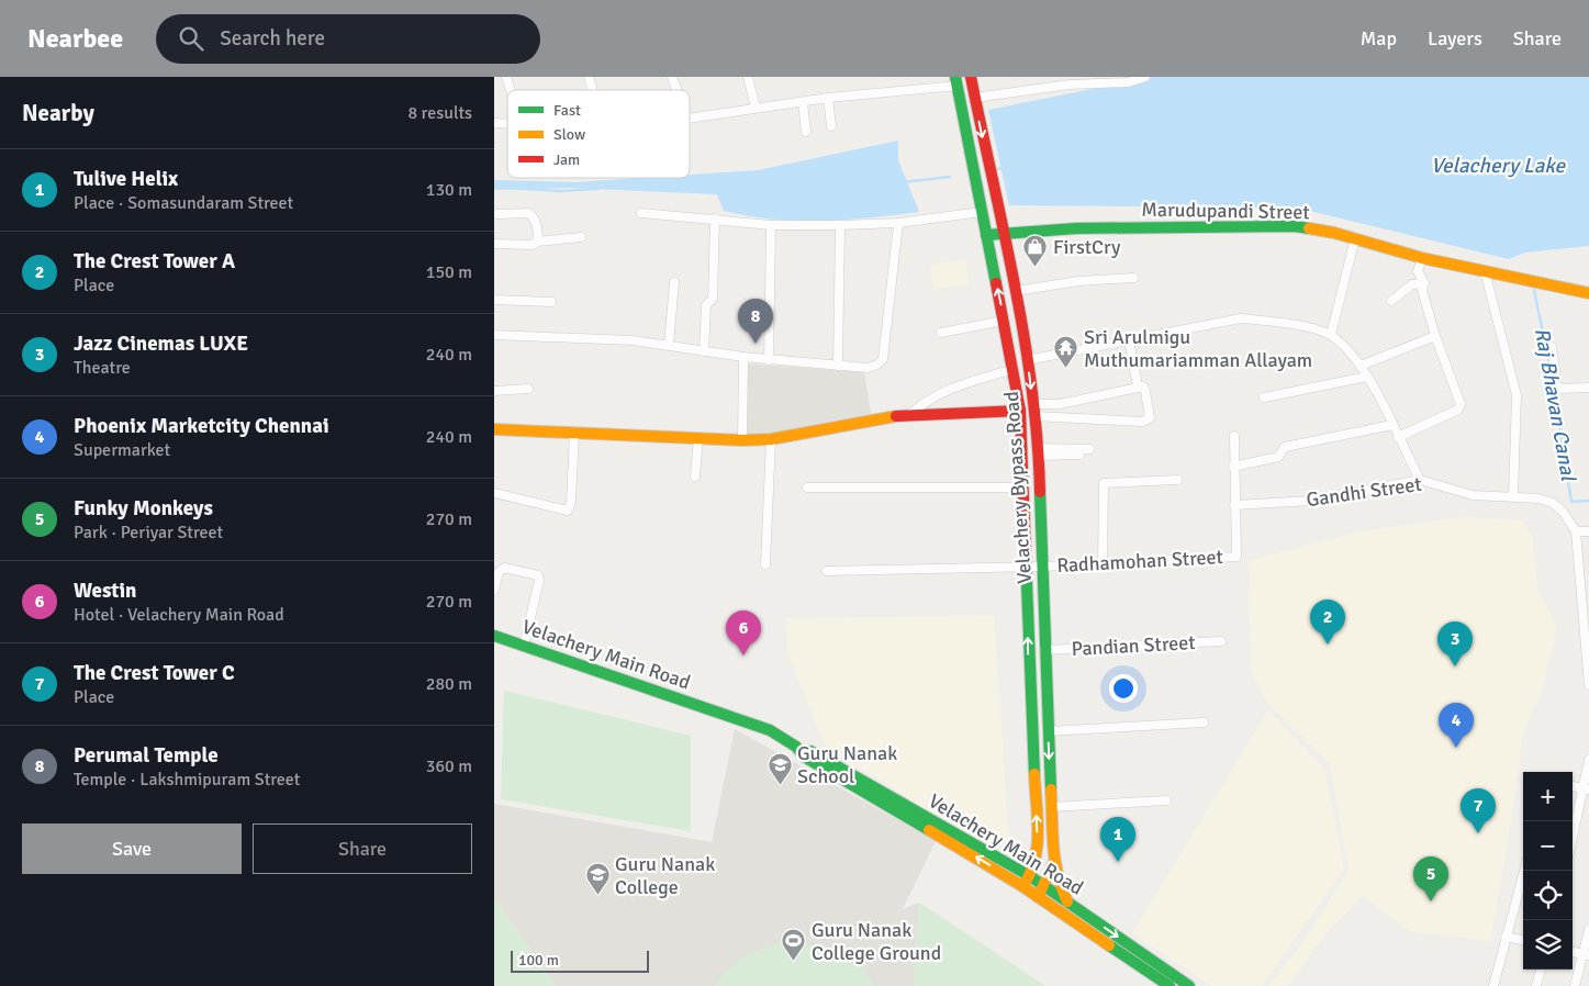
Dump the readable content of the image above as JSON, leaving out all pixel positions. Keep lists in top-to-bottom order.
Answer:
{
  "streets": {
    "main road": ["Marudupandi Street", "Velachery Bypass Road", "Velachery Main Road"],
    "street": ["Gandhi Street", "Radhamohan Street", "Pandian Street"]
  },
  "crossings": [
    ["Marudupandi Street", "Velachery Bypass Road"],
    ["Velachery Bypass Road", "Radhamohan Street"],
    ["Velachery Bypass Road", "Pandian Street"],
    ["Velachery Bypass Road", "Velachery Main Road"],
    ["Gandhi Street", "Radhamohan Street"]
  ],
  "water": ["Velachery Lake", "Raj Bhavan Canal"],
  "places": {
    "shop": ["FirstCry"],
    "temple": ["Sri Arulmigu Muthumariamman Allayam"],
    "school or university": ["Guru Nanak School", "Guru Nanak College"],
    "sports": ["Guru Nanak College Ground"]
  },
  "legend": ["Fast", "Slow", "Jam"],
  "scale_bar": "100 m",
  "page": {
    "header": "Nearbee",
    "search": "Search here",
    "nav": ["Map", "Layers", "Share"],
    "heading": ["Nearby", "8 results"],
    "list": [
      {
        "mark": "1",
        "name": "Tulive Helix",
        "note": "Place · Somasundaram Street",
        "value": "130 m"
      },
      {
        "mark": "2",
        "name": "The Crest Tower A",
        "note": "Place",
        "value": "150 m"
      },
      {
        "mark": "3",
        "name": "Jazz Cinemas LUXE",
        "note": "Theatre",
        "value": "240 m"
      },
      {
        "mark": "4",
        "name": "Phoenix Marketcity Chennai",
        "note": "Supermarket",
        "value": "240 m"
      },
      {
        "mark": "5",
        "name": "Funky Monkeys",
        "note": "Park · Periyar Street",
        "value": "270 m"
      },
      {
        "mark": "6",
        "name": "Westin",
        "note": "Hotel · Velachery Main Road",
        "value": "270 m"
      },
      {
        "mark": "7",
        "name": "The Crest Tower C",
        "note": "Place",
        "value": "280 m"
      },
      {
        "mark": "8",
        "name": "Perumal Temple",
        "note": "Temple · Lakshmipuram Street",
        "value": "360 m"
      }
    ],
    "pins": [
      "8",
      "2",
      "6",
      "3",
      "4",
      "7",
      "1",
      "5"
    ],
    "map_buttons": ["+", "−"],
    "buttons": ["Save", "Share"],
    "scale": "100 m"
  }
}
